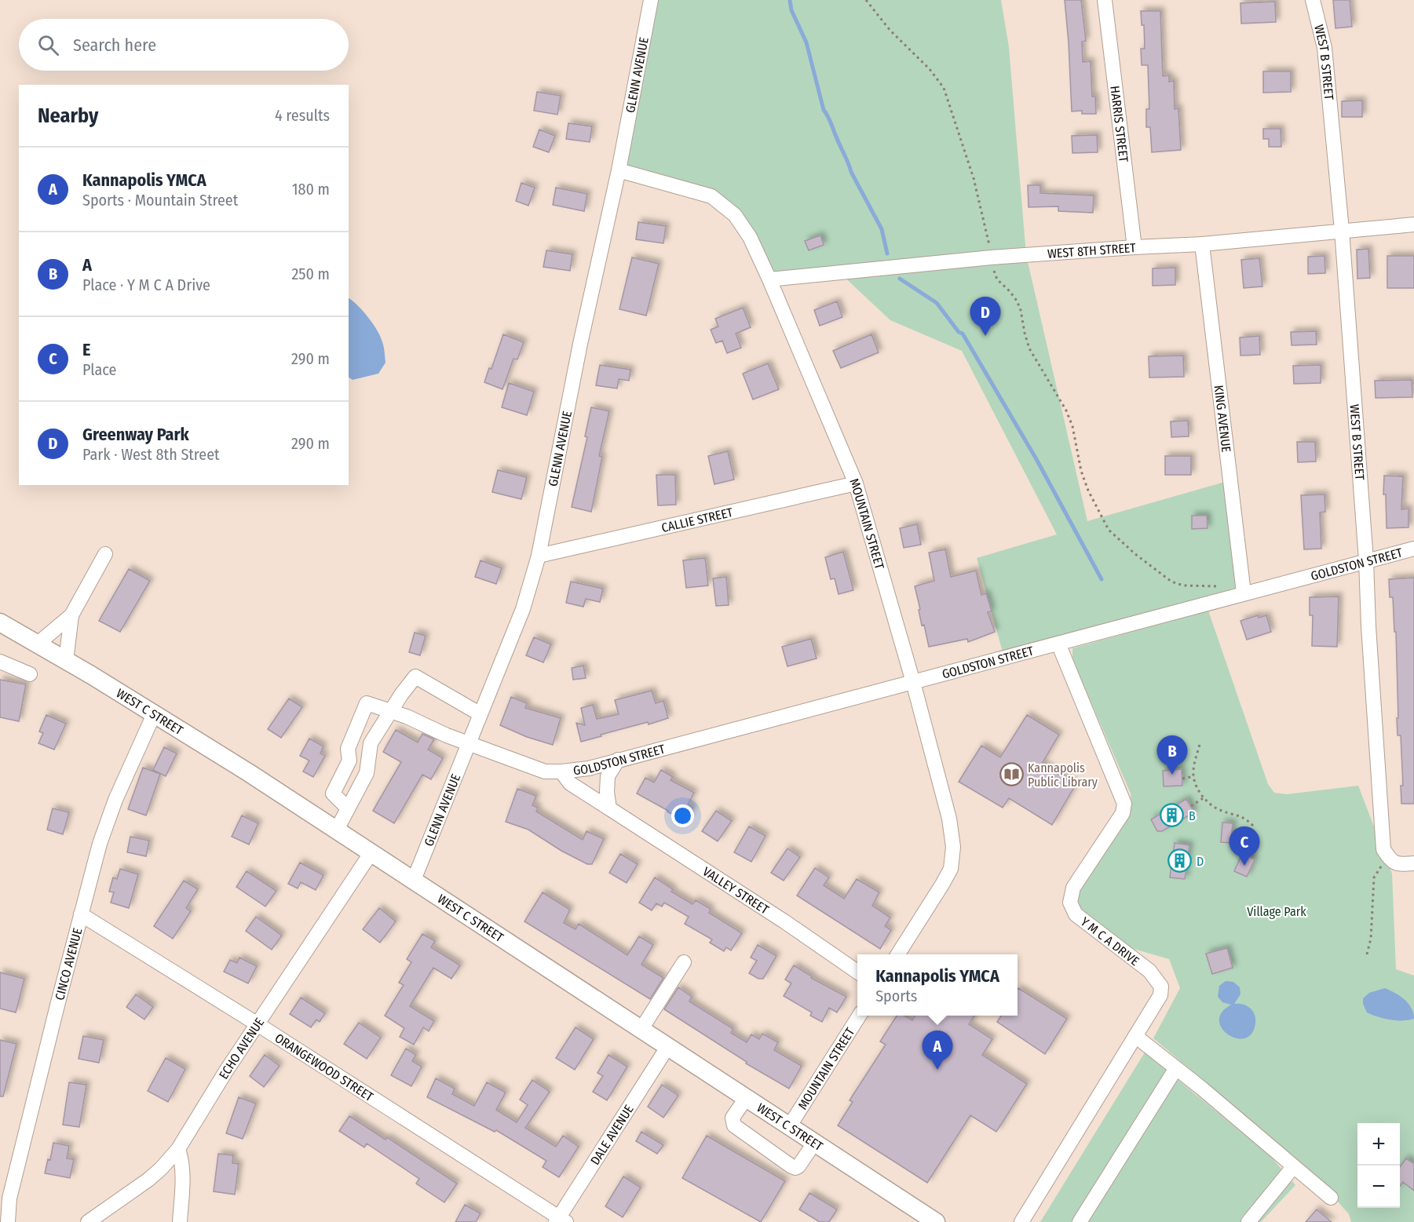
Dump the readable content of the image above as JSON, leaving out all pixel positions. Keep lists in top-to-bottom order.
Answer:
{
  "streets": {
    "main road": ["WEST C STREET"],
    "street": [
      "WEST B STREET",
      "GLENN AVENUE",
      "HARRIS STREET",
      "WEST 8TH STREET",
      "KING AVENUE",
      "CALLIE STREET",
      "MOUNTAIN STREET",
      "GOLDSTON STREET",
      "VALLEY STREET",
      "Y M C A DRIVE",
      "CINCO AVENUE",
      "ECHO AVENUE",
      "ORANGEWOOD STREET",
      "DALE AVENUE"
    ]
  },
  "crossings": [
    ["WEST B STREET", "WEST 8TH STREET"],
    ["WEST B STREET", "GOLDSTON STREET"],
    ["GLENN AVENUE", "CALLIE STREET"],
    ["GLENN AVENUE", "MOUNTAIN STREET"],
    ["GLENN AVENUE", "WEST C STREET"],
    ["HARRIS STREET", "WEST 8TH STREET"],
    ["WEST 8TH STREET", "KING AVENUE"],
    ["WEST 8TH STREET", "MOUNTAIN STREET"],
    ["KING AVENUE", "GOLDSTON STREET"],
    ["CALLIE STREET", "MOUNTAIN STREET"],
    ["MOUNTAIN STREET", "GOLDSTON STREET"],
    ["MOUNTAIN STREET", "WEST C STREET"],
    ["GOLDSTON STREET", "VALLEY STREET"],
    ["GOLDSTON STREET", "Y M C A DRIVE"],
    ["WEST C STREET", "CINCO AVENUE"],
    ["WEST C STREET", "ECHO AVENUE"],
    ["WEST C STREET", "DALE AVENUE"],
    ["CINCO AVENUE", "ORANGEWOOD STREET"],
    ["ECHO AVENUE", "ORANGEWOOD STREET"],
    ["ORANGEWOOD STREET", "DALE AVENUE"]
  ],
  "parks": ["Village Park"],
  "places": {
    "library": ["Kannapolis Public Library"],
    "building": ["B", "D"]
  },
  "page": {
    "search": "Search here",
    "heading": ["Nearby", "4 results"],
    "list": [
      {
        "mark": "A",
        "name": "Kannapolis YMCA",
        "note": "Sports · Mountain Street",
        "value": "180 m"
      },
      {
        "mark": "B",
        "name": "A",
        "note": "Place · Y M C A Drive",
        "value": "250 m"
      },
      {
        "mark": "C",
        "name": "E",
        "note": "Place",
        "value": "290 m"
      },
      {
        "mark": "D",
        "name": "Greenway Park",
        "note": "Park · West 8th Street",
        "value": "290 m"
      }
    ],
    "pins": [
      "D",
      "B",
      "C",
      "A"
    ],
    "popup": ["Kannapolis YMCA", "Sports"],
    "map_buttons": ["+", "−"]
  }
}
